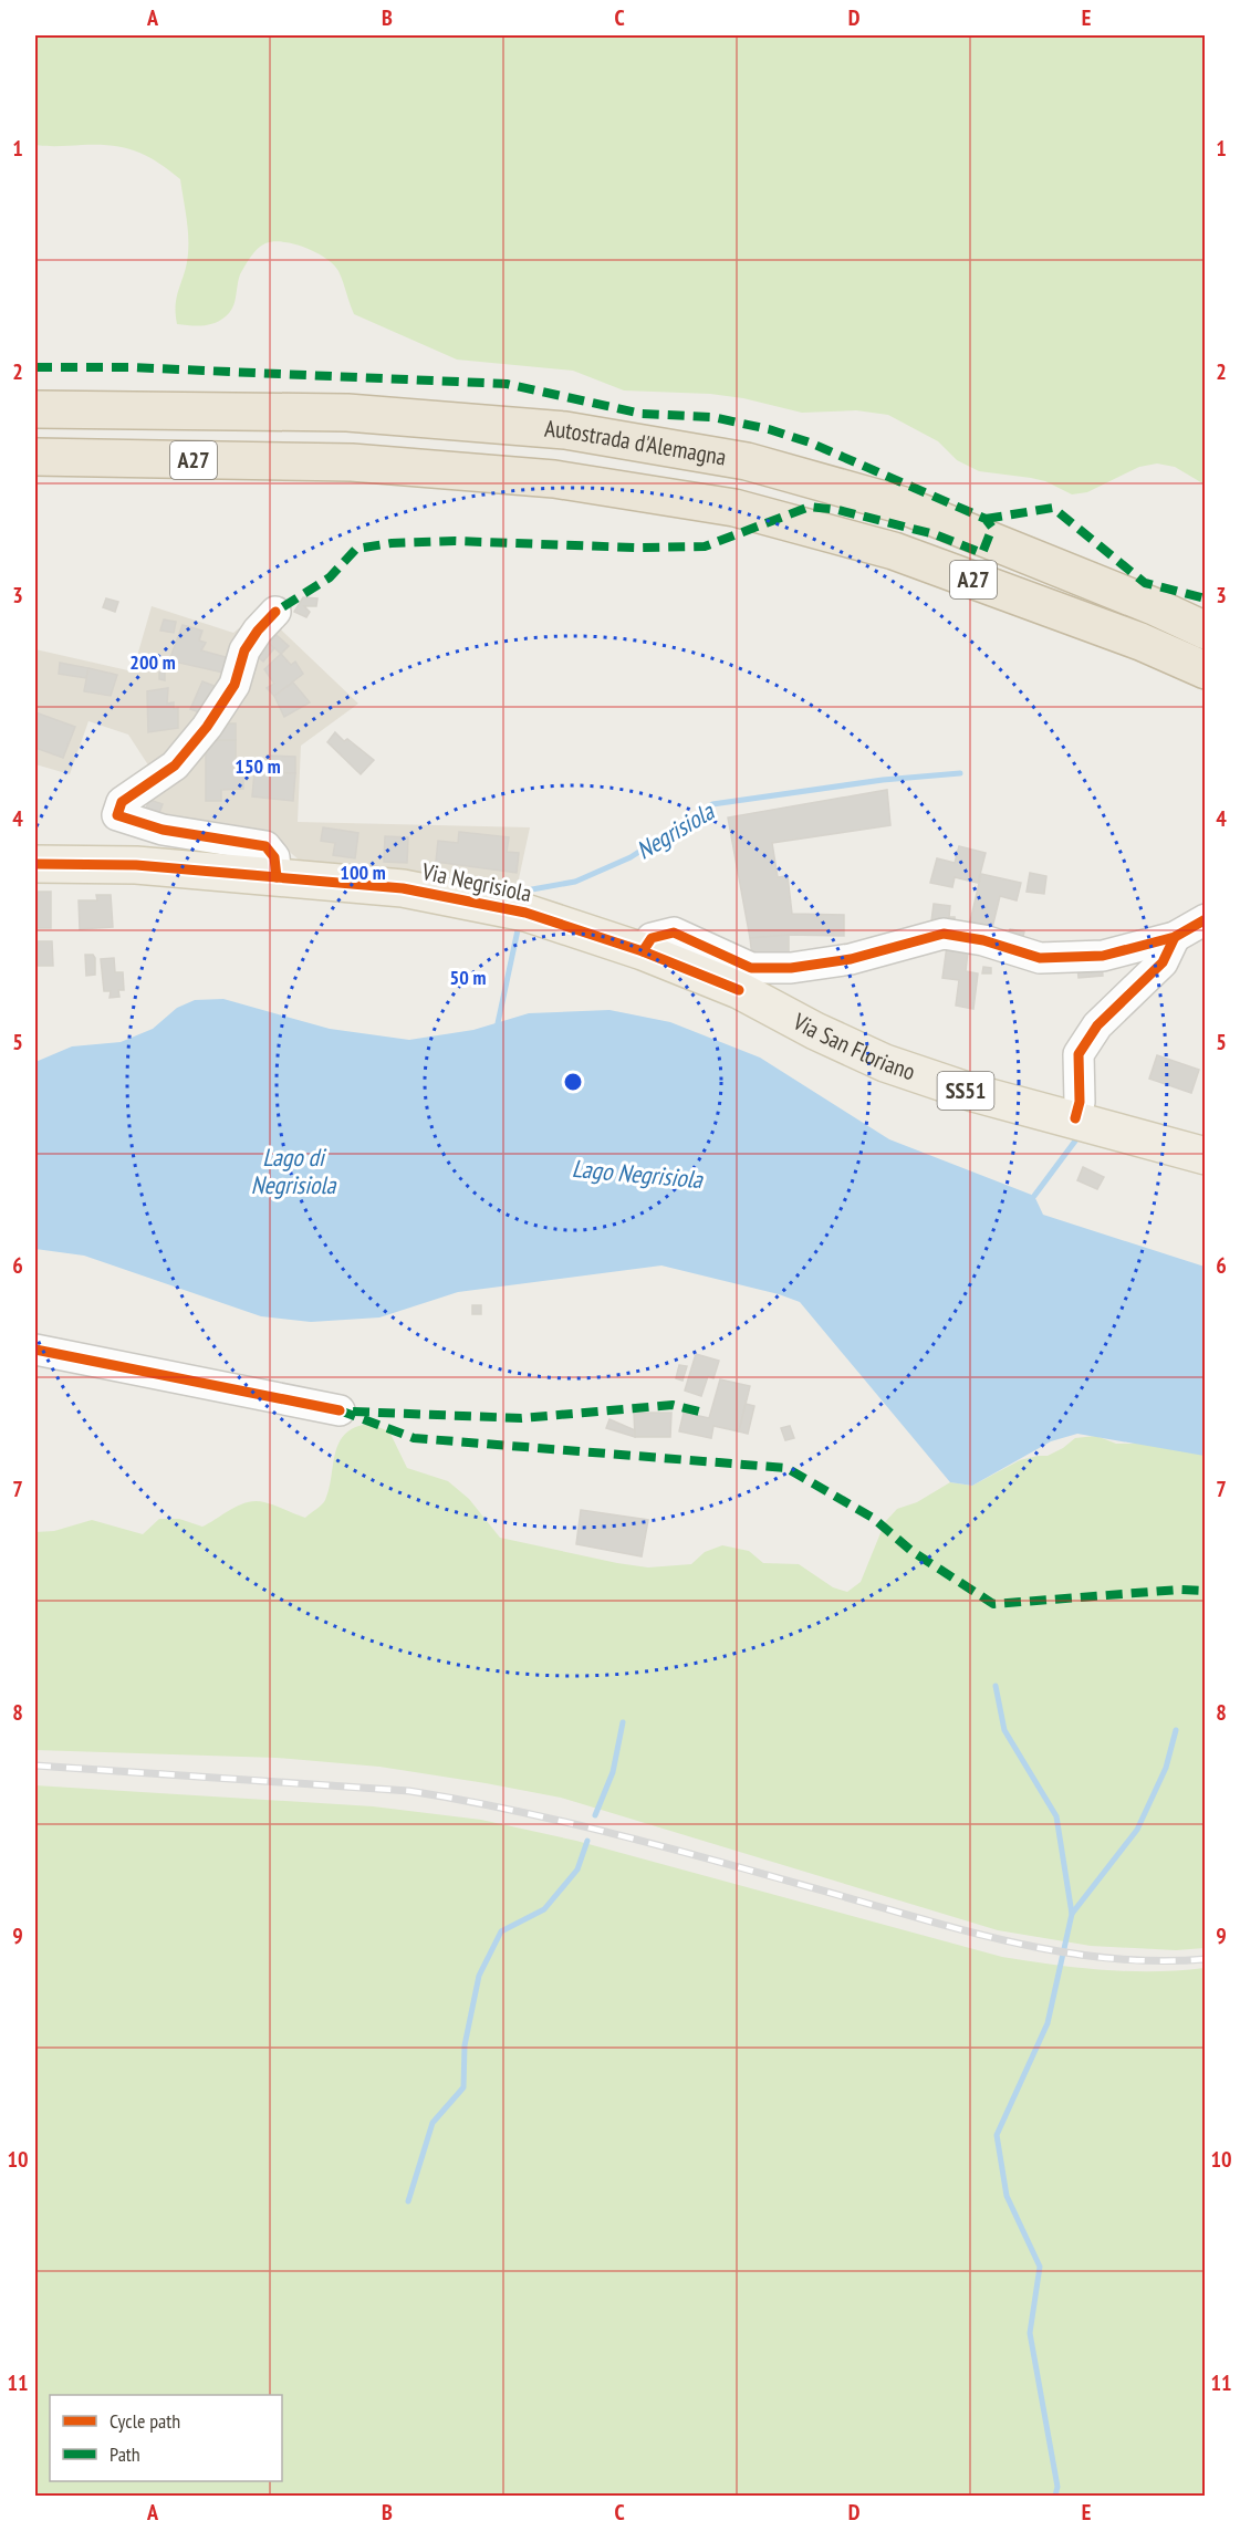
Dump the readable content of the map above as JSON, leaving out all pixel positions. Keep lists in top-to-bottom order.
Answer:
{
  "streets": {
    "highway": ["Autostrada d'Alemagna", "A27"],
    "main road": ["Via Negrisiola", "Via San Floriano", "SS51"]
  },
  "crossings": [
    ["Via Negrisiola", "Via San Floriano"]
  ],
  "water": ["Negrisiola", "Lago di Negrisiola", "Lago Negrisiola"],
  "legend": ["Cycle path", "Path"],
  "grid": {
    "columns": [
      "A",
      "B",
      "C",
      "D",
      "E"
    ],
    "rows": [
      "1",
      "2",
      "3",
      "4",
      "5",
      "6",
      "7",
      "8",
      "9",
      "10",
      "11"
    ]
  },
  "rings": [
    "200 m",
    "150 m",
    "100 m",
    "50 m"
  ]
}
